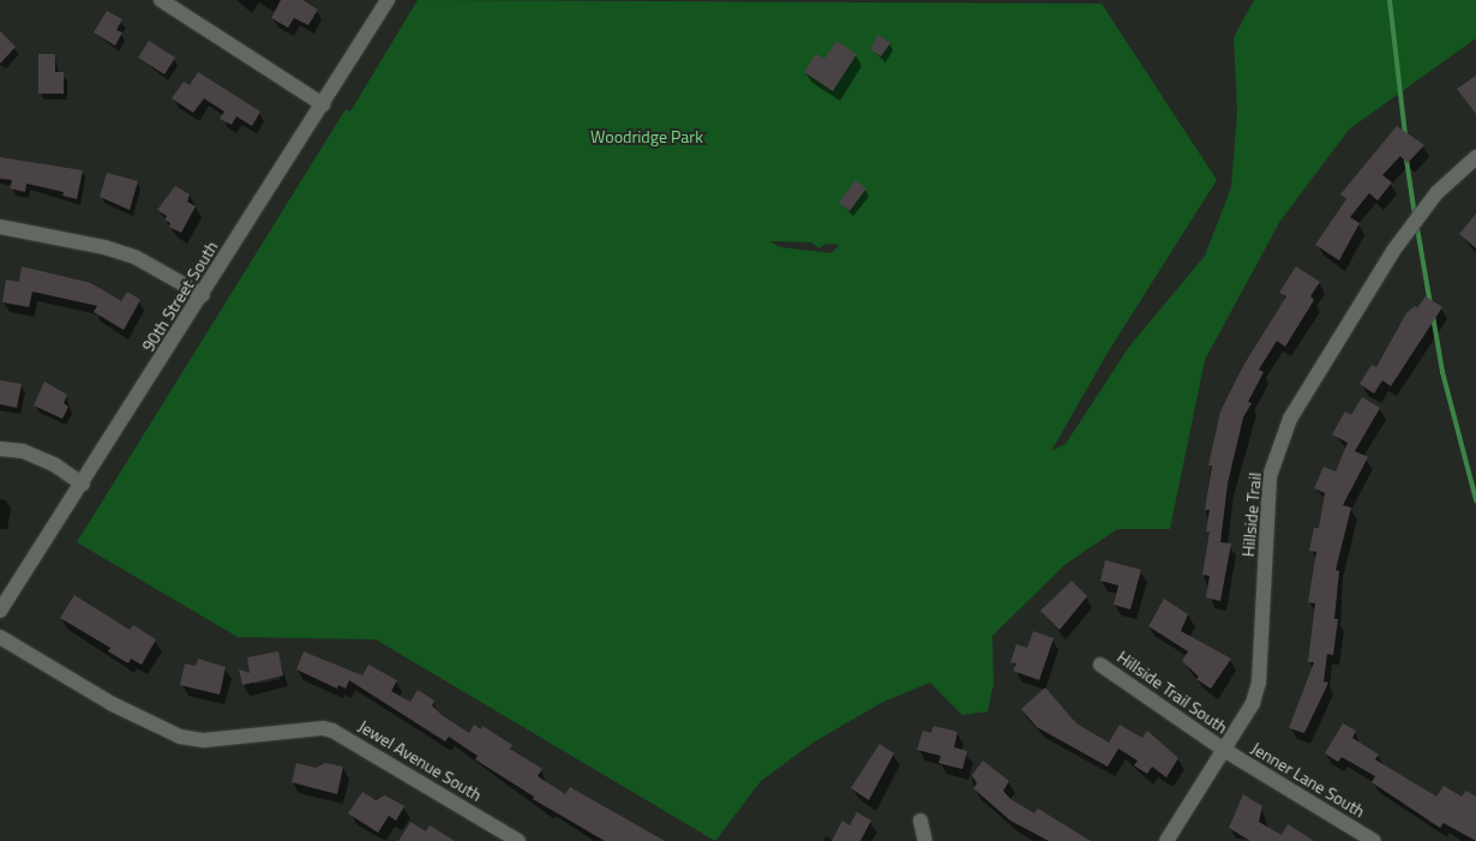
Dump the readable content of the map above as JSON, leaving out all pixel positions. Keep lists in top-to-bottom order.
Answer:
{
  "streets": {
    "street": [
      "90th Street South",
      "Hillside Trail",
      "Hillside Trail South",
      "Jewel Avenue South",
      "Jenner Lane South"
    ]
  },
  "crossings": [
    ["Hillside Trail", "Hillside Trail South"],
    ["Hillside Trail", "Jenner Lane South"],
    ["Hillside Trail South", "Jenner Lane South"]
  ],
  "parks": ["Woodridge Park"]
}
